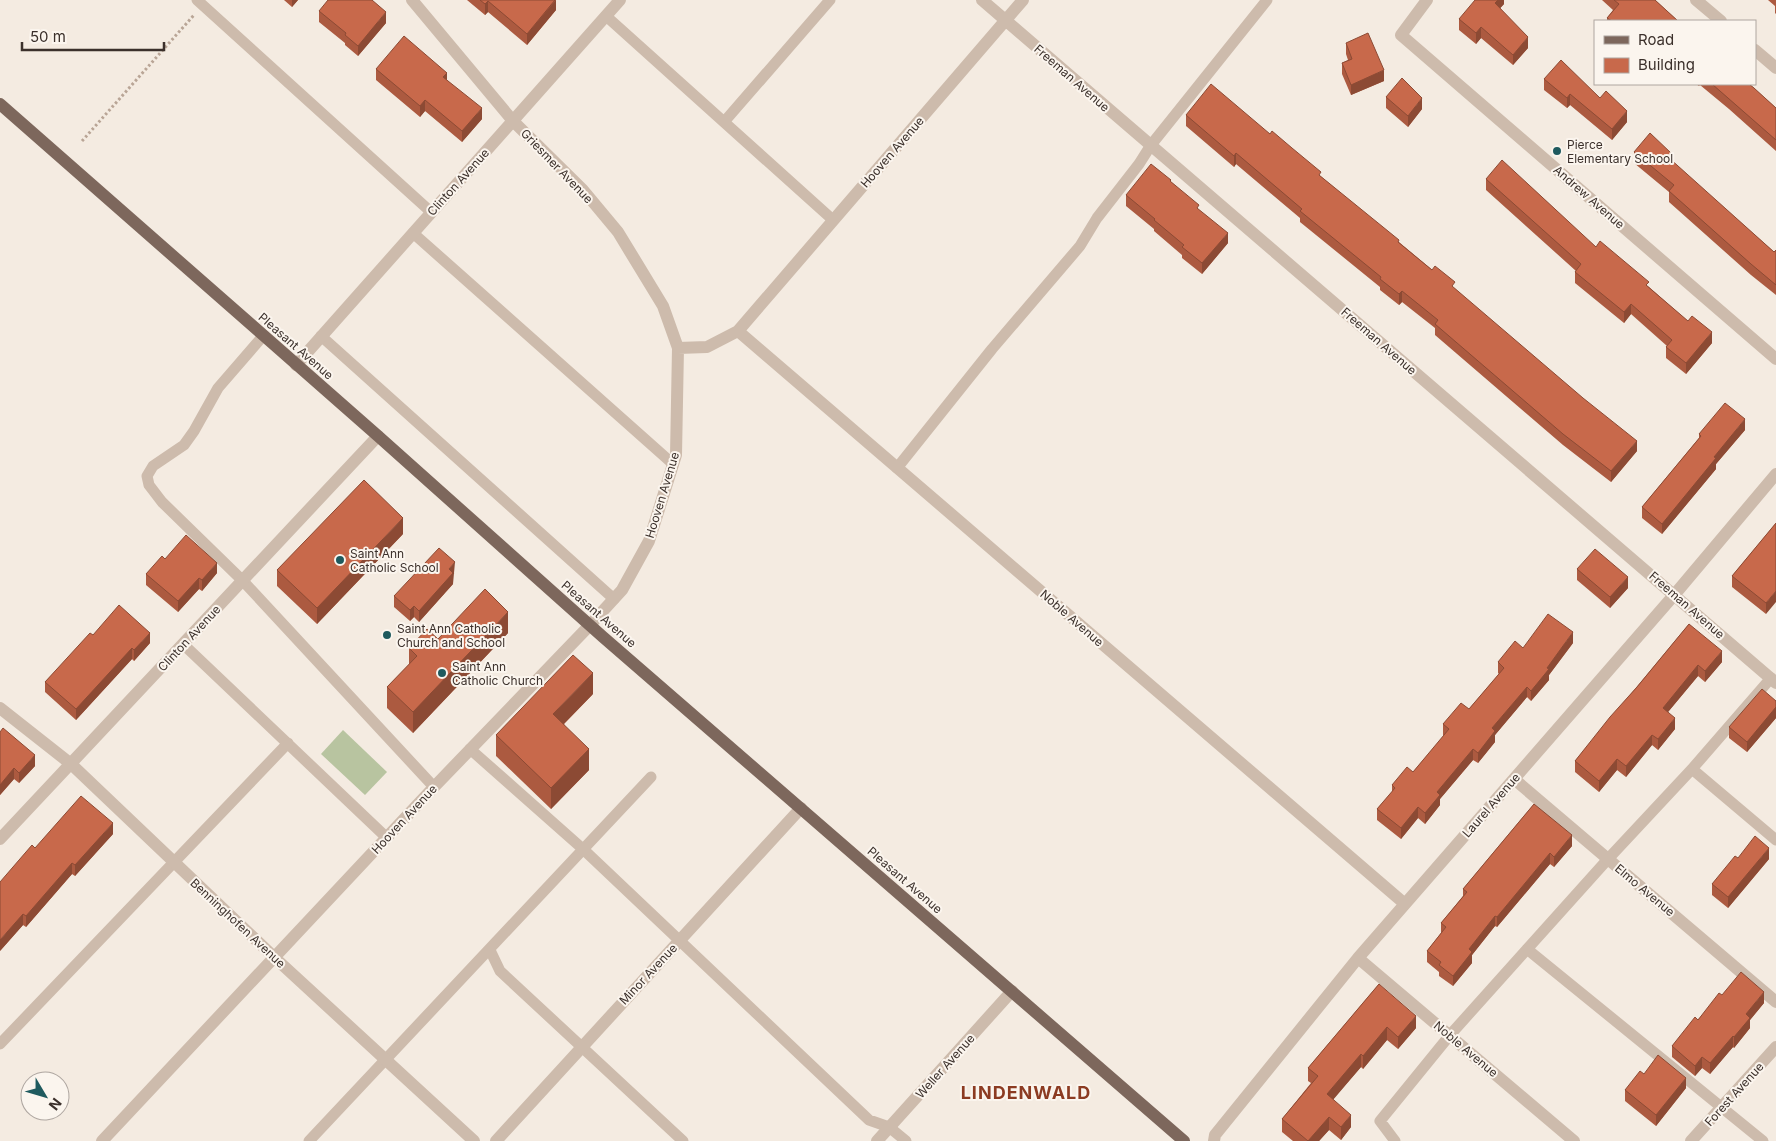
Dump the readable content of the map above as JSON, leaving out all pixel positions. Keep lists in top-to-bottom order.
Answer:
{
  "streets": {
    "main road": ["Pleasant Avenue"],
    "street": [
      "Freeman Avenue",
      "Hooven Avenue",
      "Griesmer Avenue",
      "Clinton Avenue",
      "Andrew Avenue",
      "Noble Avenue",
      "Laurel Avenue",
      "Elmo Avenue",
      "Benninghofen Avenue",
      "Minor Avenue",
      "Weller Avenue",
      "Forest Avenue"
    ]
  },
  "crossings": [
    ["Freeman Avenue", "Hooven Avenue"],
    ["Freeman Avenue", "Laurel Avenue"],
    ["Hooven Avenue", "Griesmer Avenue"],
    ["Hooven Avenue", "Pleasant Avenue"],
    ["Hooven Avenue", "Noble Avenue"],
    ["Hooven Avenue", "Benninghofen Avenue"],
    ["Griesmer Avenue", "Clinton Avenue"],
    ["Clinton Avenue", "Pleasant Avenue"],
    ["Clinton Avenue", "Benninghofen Avenue"],
    ["Pleasant Avenue", "Minor Avenue"],
    ["Pleasant Avenue", "Weller Avenue"],
    ["Noble Avenue", "Laurel Avenue"],
    ["Laurel Avenue", "Elmo Avenue"]
  ],
  "districts": ["LINDENWALD"],
  "places": [
    "Pierce Elementary School",
    "Saint Ann Catholic School",
    "Saint Ann Catholic Church and School",
    "Saint Ann Catholic Church"
  ],
  "legend": ["Road", "Building"],
  "scale_bar": "50 m",
  "north": "bottom right"
}
